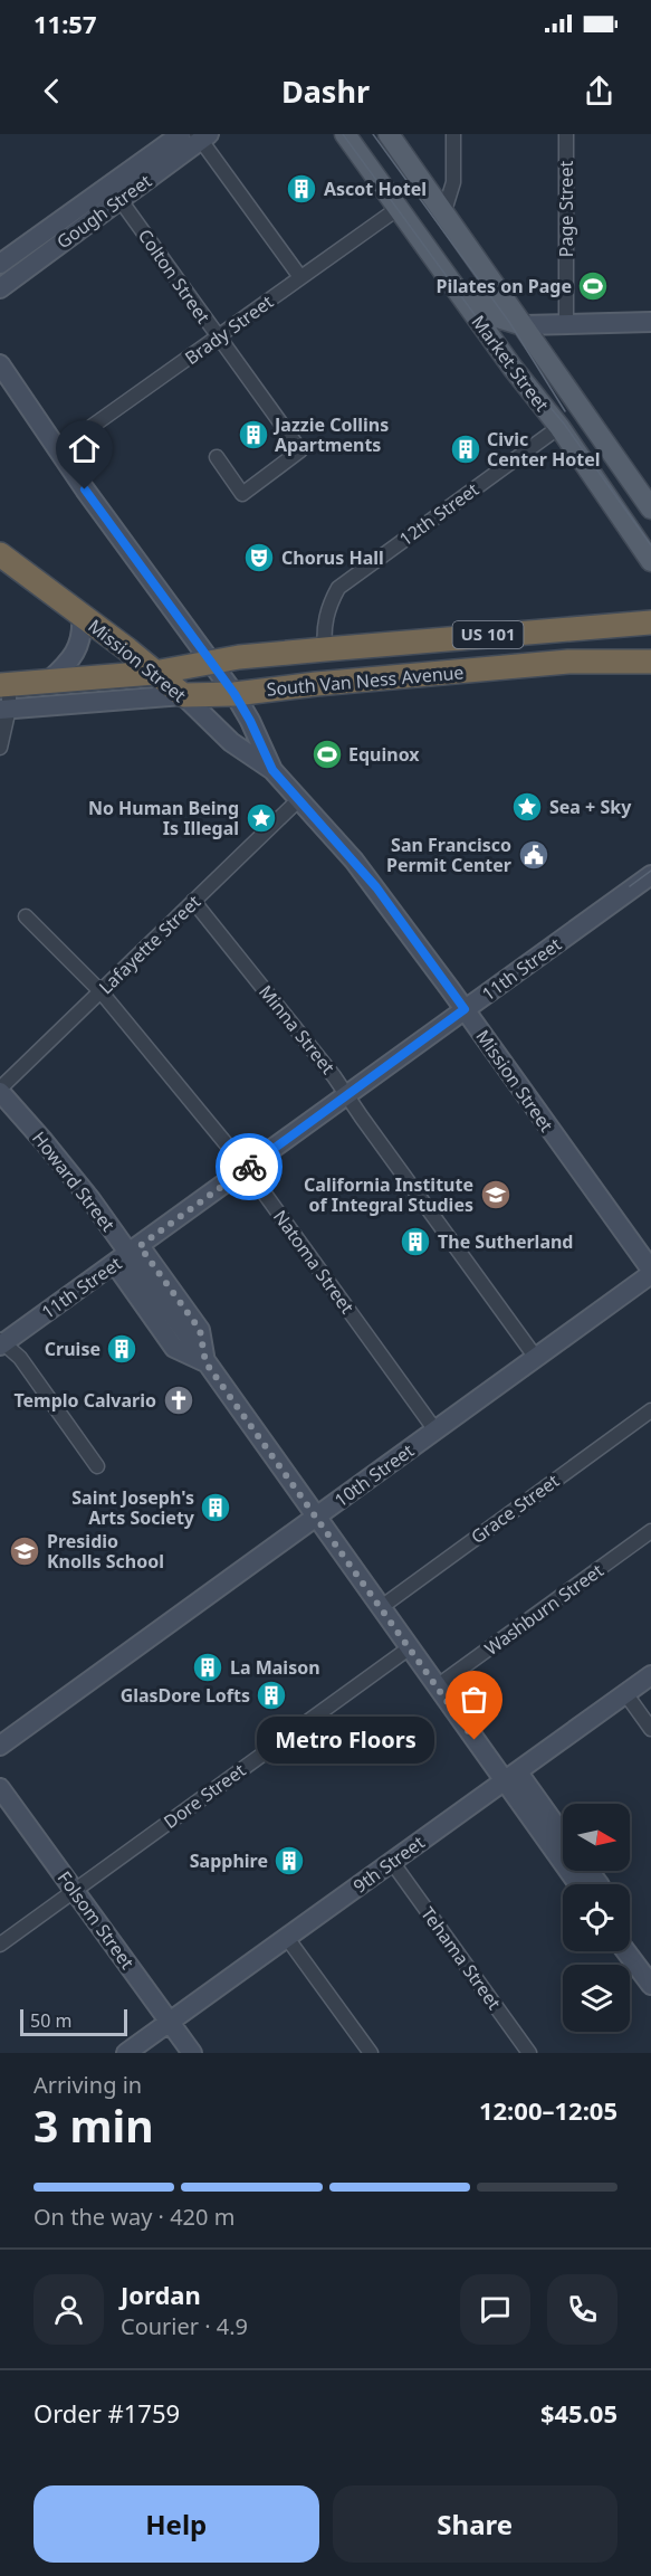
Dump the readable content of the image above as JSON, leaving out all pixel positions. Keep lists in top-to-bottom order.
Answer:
{
  "streets": {
    "highway": ["US 101", "Mission Street", "South Van Ness Avenue"],
    "main road": [
      "Gough Street",
      "Market Street",
      "11th Street",
      "Howard Street",
      "10th Street",
      "9th Street",
      "Folsom Street"
    ],
    "street": [
      "Page Street",
      "Colton Street",
      "Brady Street",
      "12th Street",
      "Lafayette Street",
      "Minna Street",
      "Natoma Street",
      "Grace Street",
      "Washburn Street",
      "Dore Street",
      "Tehama Street"
    ]
  },
  "crossings": [
    ["Gough Street", "Colton Street"],
    ["Colton Street", "Brady Street"],
    ["Brady Street", "Market Street"],
    ["Brady Street", "Mission Street"],
    ["Market Street", "12th Street"],
    ["12th Street", "South Van Ness Avenue"],
    ["Mission Street", "South Van Ness Avenue"],
    ["Mission Street", "Lafayette Street"],
    ["Mission Street", "11th Street"],
    ["Mission Street", "10th Street"],
    ["Lafayette Street", "Minna Street"],
    ["Lafayette Street", "Howard Street"],
    ["Lafayette Street", "Natoma Street"],
    ["11th Street", "Minna Street"],
    ["11th Street", "Howard Street"],
    ["11th Street", "Natoma Street"],
    ["Minna Street", "10th Street"],
    ["Howard Street", "10th Street"],
    ["Howard Street", "Grace Street"],
    ["Howard Street", "Washburn Street"],
    ["Howard Street", "Dore Street"],
    ["Howard Street", "9th Street"],
    ["Natoma Street", "10th Street"],
    ["Dore Street", "Folsom Street"],
    ["9th Street", "Folsom Street"],
    ["9th Street", "Tehama Street"]
  ],
  "places": {
    "building": [
      "Ascot Hotel",
      "Jazzie Collins Apartments",
      "Civic Center Hotel",
      "The Sutherland",
      "Cruise",
      "Saint Joseph's Arts Society",
      "La Maison",
      "GlasDore Lofts",
      "Sapphire"
    ],
    "sports": ["Pilates on Page", "Equinox"],
    "theatre": ["Chorus Hall"],
    "place": ["Sea + Sky", "No Human Being Is Illegal"],
    "public building": ["San Francisco Permit Center"],
    "school or university": ["California Institute of Integral Studies", "Presidio Knolls School"],
    "church": ["Templo Calvario"],
    "other": ["Metro Floors"]
  },
  "scale_bar": "50 m",
  "north": "right",
  "page": {
    "status": "11:57",
    "header": "Dashr",
    "bubble": "Metro Floors",
    "scale": "50 m",
    "heading": ["3 min", "Arriving in", "12:00–12:05"],
    "panel": [
      "Jordan",
      "Courier · 4.9",
      "Order #1759",
      "$45.05"
    ],
    "bar": "On the way · 420 m",
    "buttons": ["Help", "Share"]
  }
}
